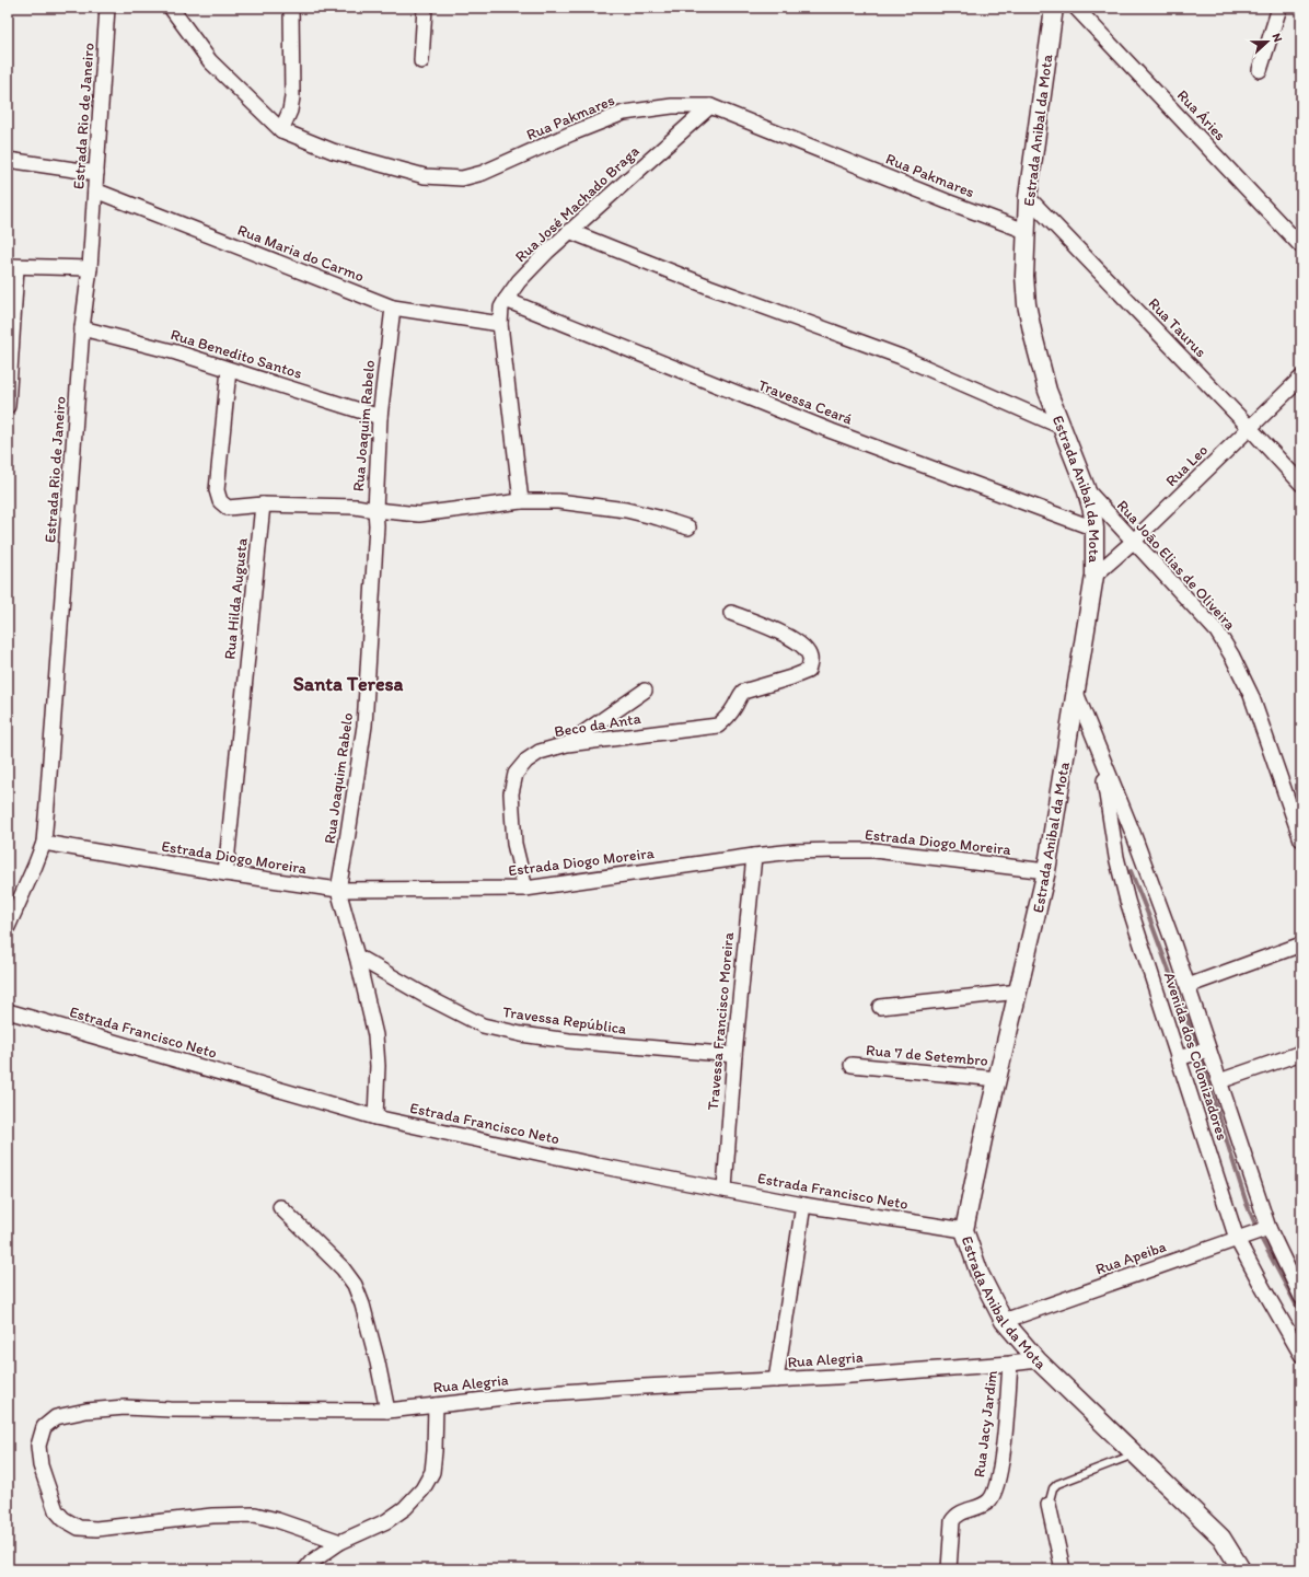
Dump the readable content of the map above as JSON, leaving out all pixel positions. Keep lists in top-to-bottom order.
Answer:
{
  "streets": {
    "street": [
      "Rua Áries",
      "Estrada Rio de Janeiro",
      "Rua Pakmares",
      "Estrada Anibal da Mota",
      "Rua José Machado Braga",
      "Rua Maria do Carmo",
      "Rua Taurus",
      "Rua Benedito Santos",
      "Travessa Ceará",
      "Rua Joaquim Rabelo",
      "Rua Leo",
      "Rua Joāo Elias de Oliveira",
      "Rua Hilda Augusta",
      "Beco da Anta",
      "Estrada Diogo Moreira",
      "Travessa República",
      "Travessa Francisco Moreira",
      "Estrada Francisco Neto",
      "Rua 7 de Setembro",
      "Avenida dos Colonizadores",
      "Rua Apeiba",
      "Rua Alegria",
      "Rua Jacy Jardim"
    ]
  },
  "crossings": [
    ["Estrada Rio de Janeiro", "Rua Maria do Carmo"],
    ["Estrada Rio de Janeiro", "Rua Benedito Santos"],
    ["Estrada Rio de Janeiro", "Estrada Diogo Moreira"],
    ["Rua Pakmares", "Estrada Anibal da Mota"],
    ["Rua Pakmares", "Rua José Machado Braga"],
    ["Estrada Anibal da Mota", "Rua Taurus"],
    ["Estrada Anibal da Mota", "Travessa Ceará"],
    ["Estrada Anibal da Mota", "Rua Leo"],
    ["Estrada Anibal da Mota", "Rua Joāo Elias de Oliveira"],
    ["Estrada Anibal da Mota", "Estrada Diogo Moreira"],
    ["Estrada Anibal da Mota", "Estrada Francisco Neto"],
    ["Estrada Anibal da Mota", "Rua 7 de Setembro"],
    ["Estrada Anibal da Mota", "Avenida dos Colonizadores"],
    ["Estrada Anibal da Mota", "Rua Apeiba"],
    ["Estrada Anibal da Mota", "Rua Alegria"],
    ["Rua José Machado Braga", "Rua Maria do Carmo"],
    ["Rua José Machado Braga", "Travessa Ceará"],
    ["Rua Maria do Carmo", "Rua Joaquim Rabelo"],
    ["Rua Taurus", "Rua Leo"],
    ["Rua Benedito Santos", "Rua Joaquim Rabelo"],
    ["Rua Joaquim Rabelo", "Estrada Diogo Moreira"],
    ["Rua Joaquim Rabelo", "Travessa República"],
    ["Rua Joaquim Rabelo", "Estrada Francisco Neto"],
    ["Rua Leo", "Rua Joāo Elias de Oliveira"],
    ["Rua Hilda Augusta", "Estrada Diogo Moreira"],
    ["Beco da Anta", "Estrada Diogo Moreira"],
    ["Estrada Diogo Moreira", "Travessa Francisco Moreira"],
    ["Travessa República", "Travessa Francisco Moreira"],
    ["Travessa Francisco Moreira", "Estrada Francisco Neto"],
    ["Avenida dos Colonizadores", "Rua Apeiba"],
    ["Rua Alegria", "Rua Jacy Jardim"]
  ],
  "districts": ["Santa Teresa"],
  "north": "right"
}
